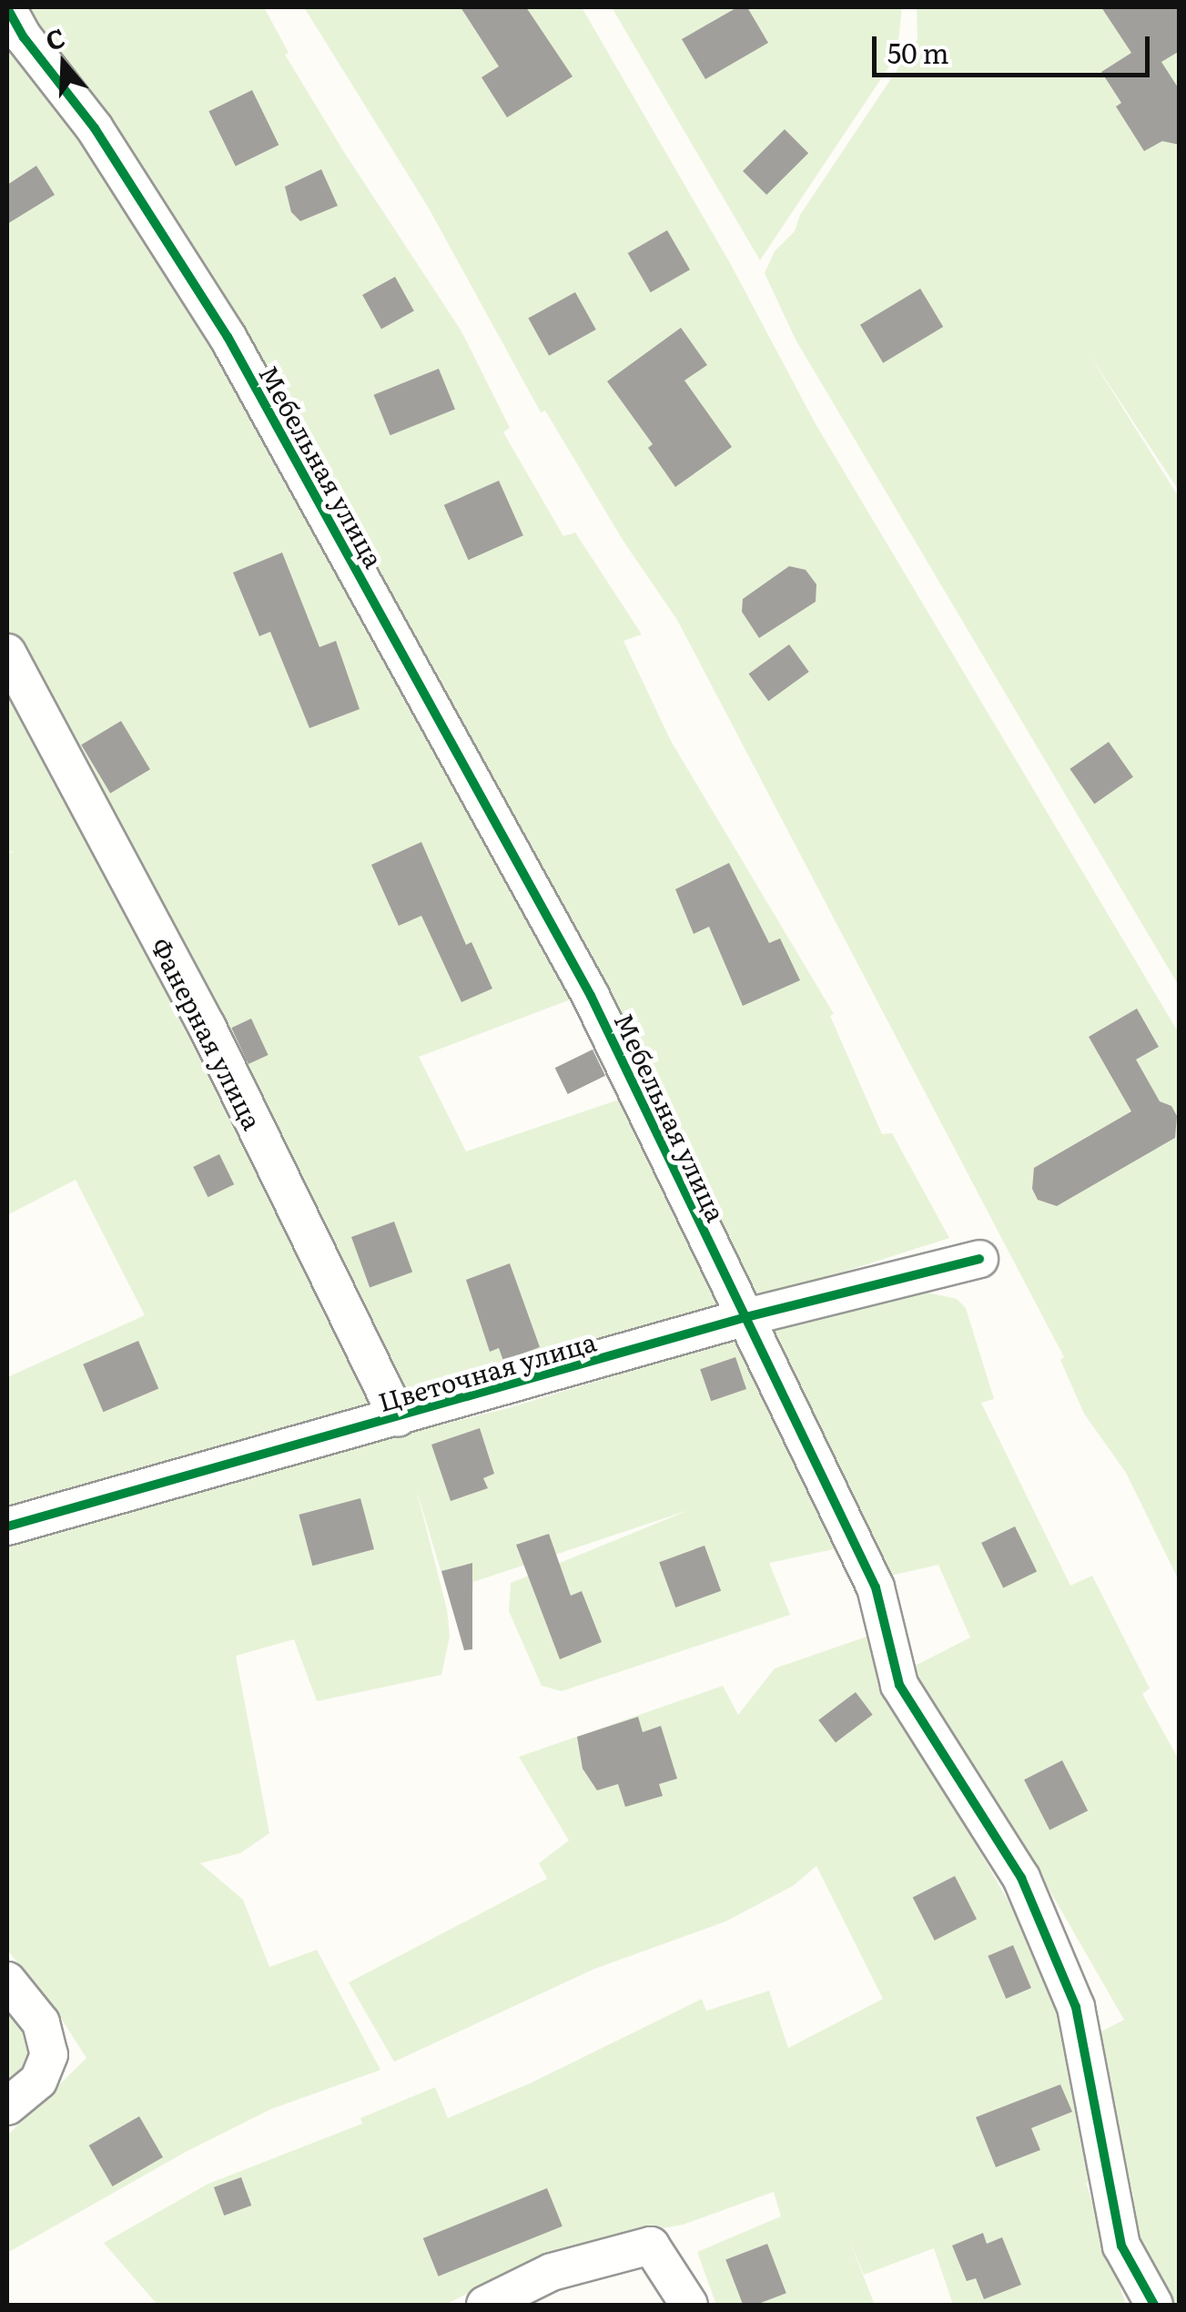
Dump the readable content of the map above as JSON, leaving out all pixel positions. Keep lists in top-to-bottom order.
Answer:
{
  "streets": {
    "street": ["Мебельная улица", "Фанерная улица", "Цветочная улица"]
  },
  "crossings": [
    ["Мебельная улица", "Цветочная улица"],
    ["Фанерная улица", "Цветочная улица"]
  ],
  "scale_bar": "50 m",
  "north": "top"
}
